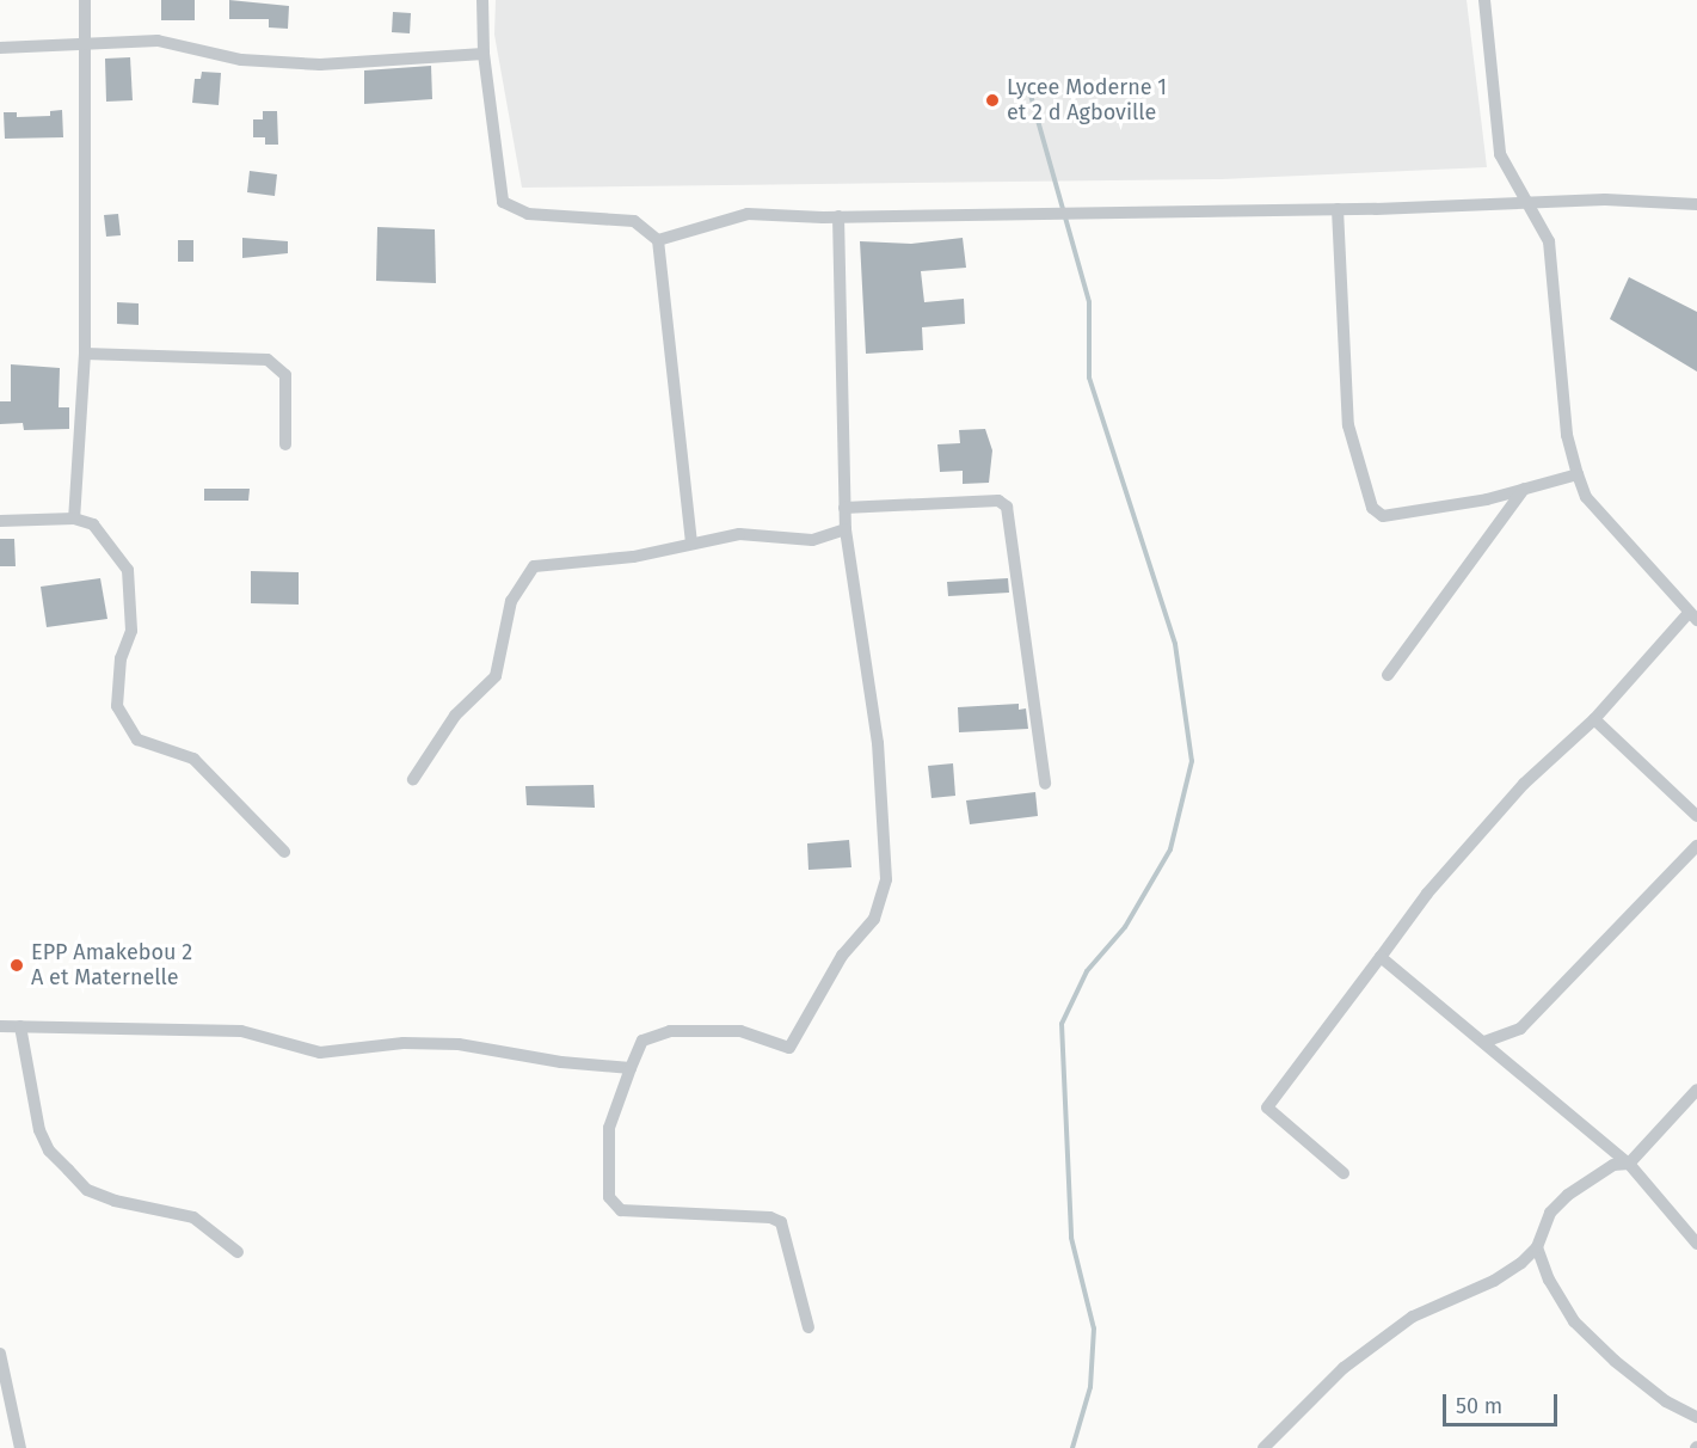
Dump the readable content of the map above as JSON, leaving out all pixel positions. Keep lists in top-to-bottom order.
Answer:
{
  "places": ["Lycee Moderne 1 et 2 d Agboville", "EPP Amakebou 2 A et Maternelle"],
  "scale_bar": "50 m"
}
